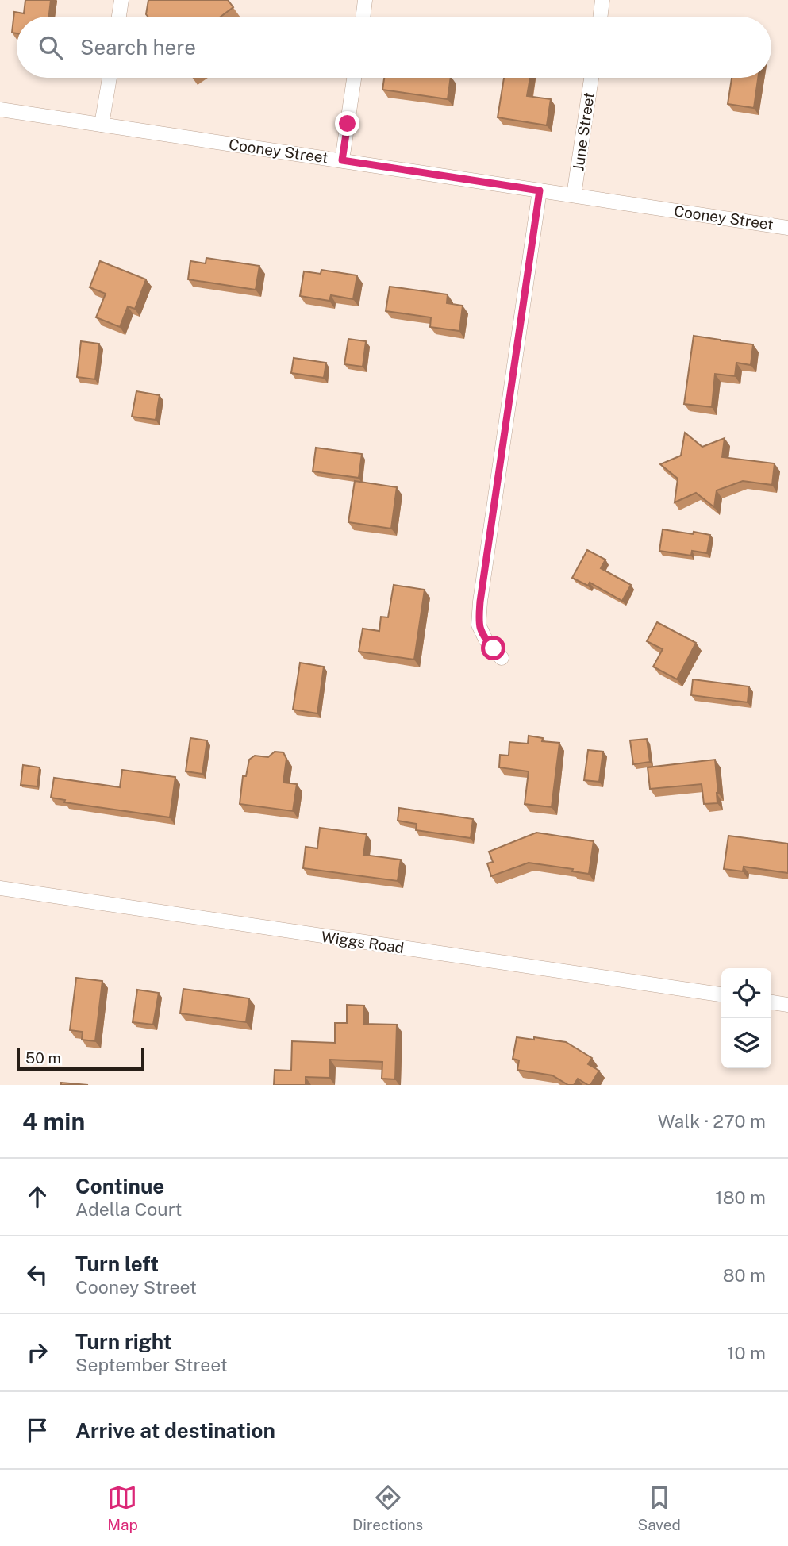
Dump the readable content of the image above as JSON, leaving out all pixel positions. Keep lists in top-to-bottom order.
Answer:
{
  "streets": {
    "street": ["June Street", "Cooney Street", "Wiggs Road"]
  },
  "crossings": [
    ["June Street", "Cooney Street"]
  ],
  "scale_bar": "50 m",
  "page": {
    "search": "Search here",
    "scale": "50 m",
    "heading": ["4 min", "Walk · 270 m"],
    "list": [
      ["Continue", "Adella Court", "180 m"],
      ["Turn left", "Cooney Street", "80 m"],
      ["Turn right", "September Street", "10 m"],
      "Arrive at destination"
    ],
    "nav": ["Map", "Directions", "Saved"]
  }
}
